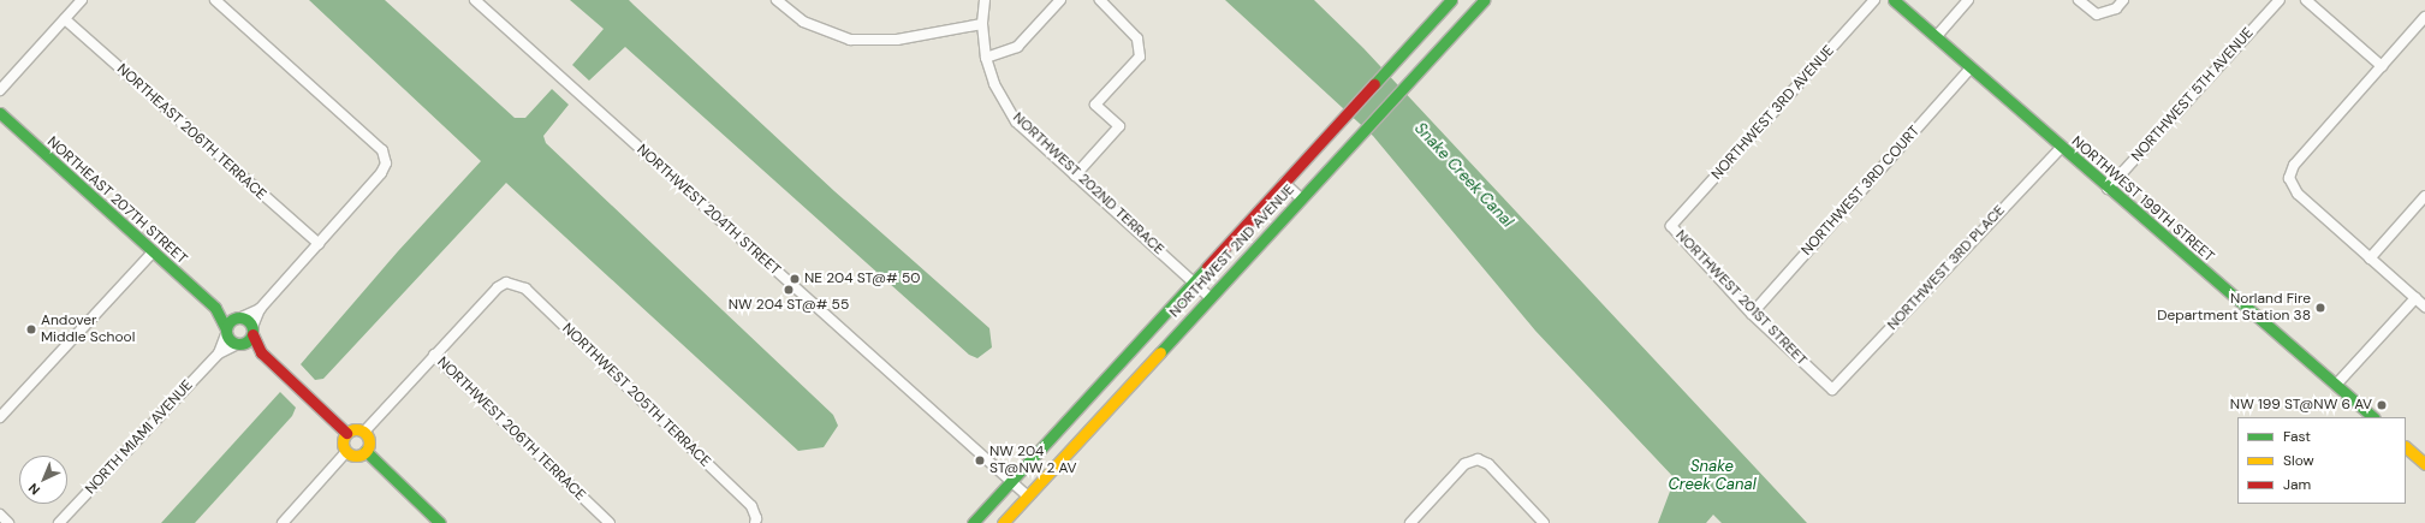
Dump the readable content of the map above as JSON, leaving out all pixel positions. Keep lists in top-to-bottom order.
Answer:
{
  "streets": {
    "main road": ["NORTHWEST 199TH STREET", "NORTHEAST 207TH STREET", "NORTHWEST 2ND AVENUE"],
    "street": [
      "NORTHWEST 5TH AVENUE",
      "NORTHWEST 3RD AVENUE",
      "NORTHEAST 206TH TERRACE",
      "NORTHWEST 202ND TERRACE",
      "NORTHWEST 3RD COURT",
      "NORTHWEST 204TH STREET",
      "NORTHWEST 3RD PLACE",
      "NORTHWEST 201ST STREET",
      "NORTHWEST 205TH TERRACE",
      "NORTHWEST 206TH TERRACE",
      "NORTH MIAMI AVENUE"
    ]
  },
  "crossings": [
    ["NORTHWEST 5TH AVENUE", "NORTHWEST 199TH STREET"],
    ["NORTHWEST 3RD AVENUE", "NORTHWEST 201ST STREET"],
    ["NORTHWEST 202ND TERRACE", "NORTHWEST 2ND AVENUE"],
    ["NORTHWEST 3RD COURT", "NORTHWEST 199TH STREET"],
    ["NORTHWEST 3RD COURT", "NORTHWEST 201ST STREET"],
    ["NORTHWEST 199TH STREET", "NORTHWEST 3RD PLACE"],
    ["NORTHEAST 207TH STREET", "NORTH MIAMI AVENUE"],
    ["NORTHWEST 204TH STREET", "NORTHWEST 2ND AVENUE"],
    ["NORTHWEST 3RD PLACE", "NORTHWEST 201ST STREET"],
    ["NORTHWEST 205TH TERRACE", "NORTHWEST 206TH TERRACE"]
  ],
  "water": ["Snake Creek Canal"],
  "places": [
    "NE 204 ST@# 50",
    "NW 204 ST@# 55",
    "Norland Fire Department Station 38",
    "Andover Middle School",
    "NW 199 ST@NW 6 AV",
    "NW 204 ST@NW 2 AV"
  ],
  "legend": ["Fast", "Slow", "Jam"],
  "north": "bottom left"
}
